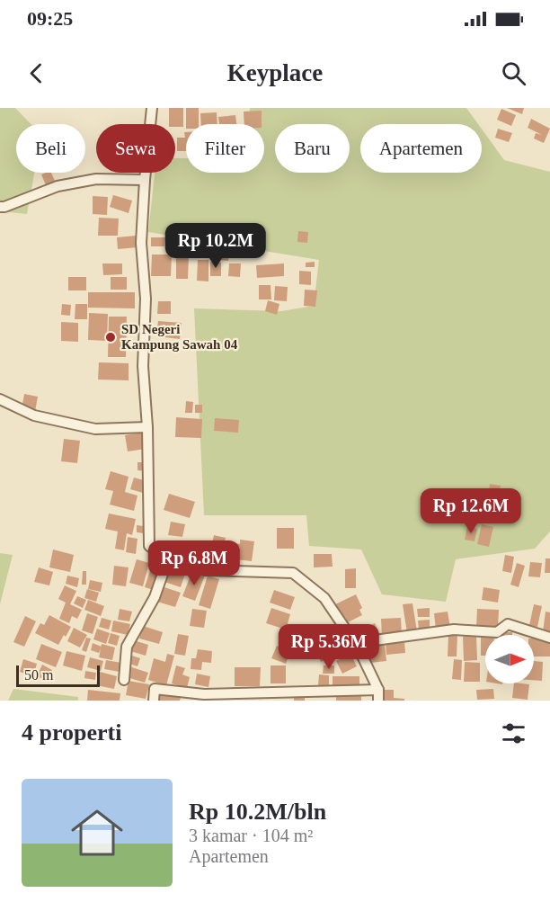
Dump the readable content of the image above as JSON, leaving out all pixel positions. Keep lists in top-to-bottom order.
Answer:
{
  "places": ["SD Negeri Kampung Sawah 04"],
  "scale_bar": "50 m",
  "north": "right",
  "page": {
    "status": "09:25",
    "header": "Keyplace",
    "chip": [
      "Beli",
      "Sewa",
      "Filter",
      "Baru",
      "Apartemen"
    ],
    "price": [
      "Rp 10.2M",
      "Rp 12.6M",
      "Rp 6.8M",
      "Rp 5.36M"
    ],
    "scale": "50 m",
    "heading": "4 properti",
    "list": [
      {
        "name": "Rp 10.2M/bln",
        "note": "3 kamar · 104 m² · Apartemen"
      }
    ]
  }
}
